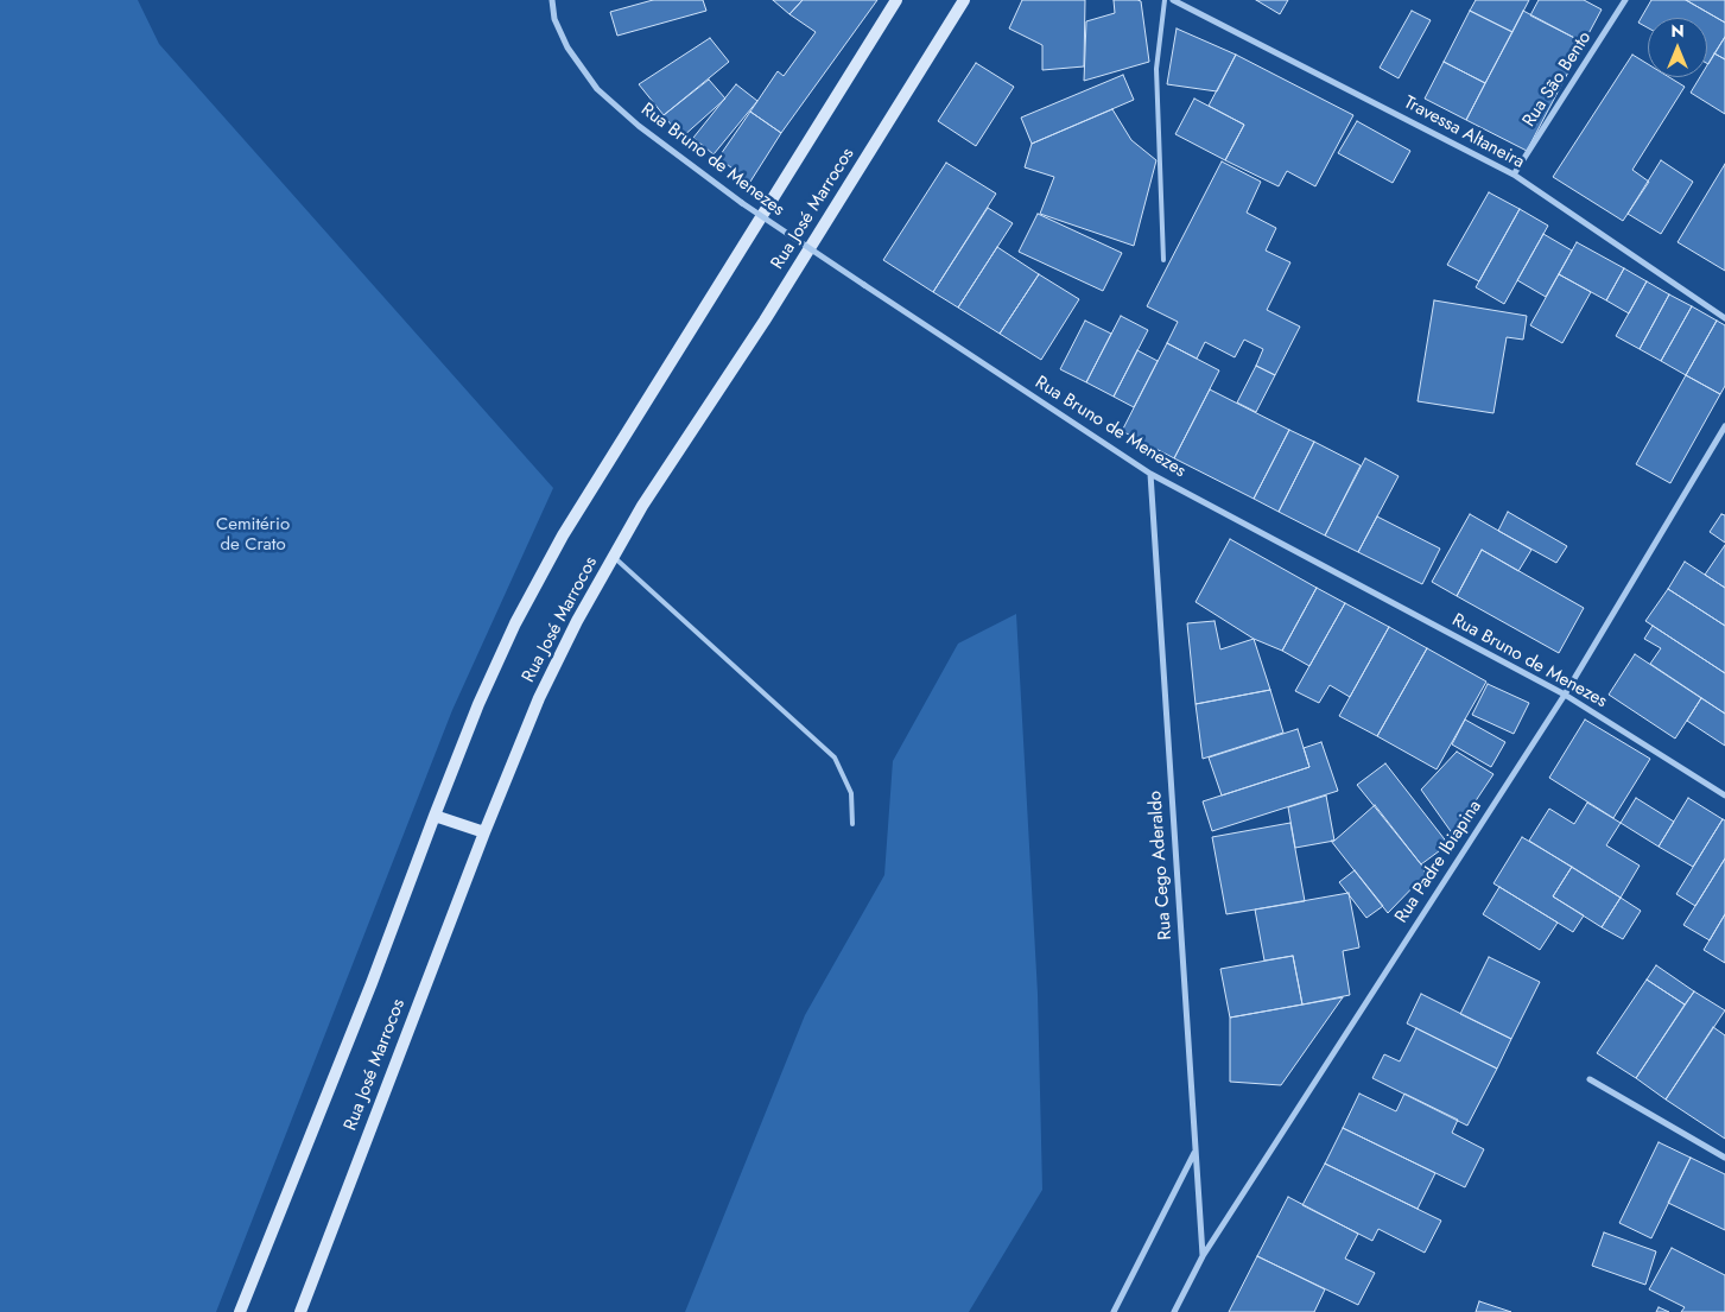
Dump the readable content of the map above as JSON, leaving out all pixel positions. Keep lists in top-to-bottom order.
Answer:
{
  "streets": {
    "main road": ["Rua José Marrocos"],
    "street": [
      "Rua São Bento",
      "Travessa Altaneira",
      "Rua Bruno de Menezes",
      "Rua Padre Ibiapina",
      "Rua Cego Aderaldo"
    ]
  },
  "crossings": [
    ["Rua São Bento", "Travessa Altaneira"],
    ["Rua Bruno de Menezes", "Rua Padre Ibiapina"],
    ["Rua Bruno de Menezes", "Rua Cego Aderaldo"],
    ["Rua Padre Ibiapina", "Rua Cego Aderaldo"]
  ],
  "parks": ["Cemitério de Crato"],
  "north": "top"
}
